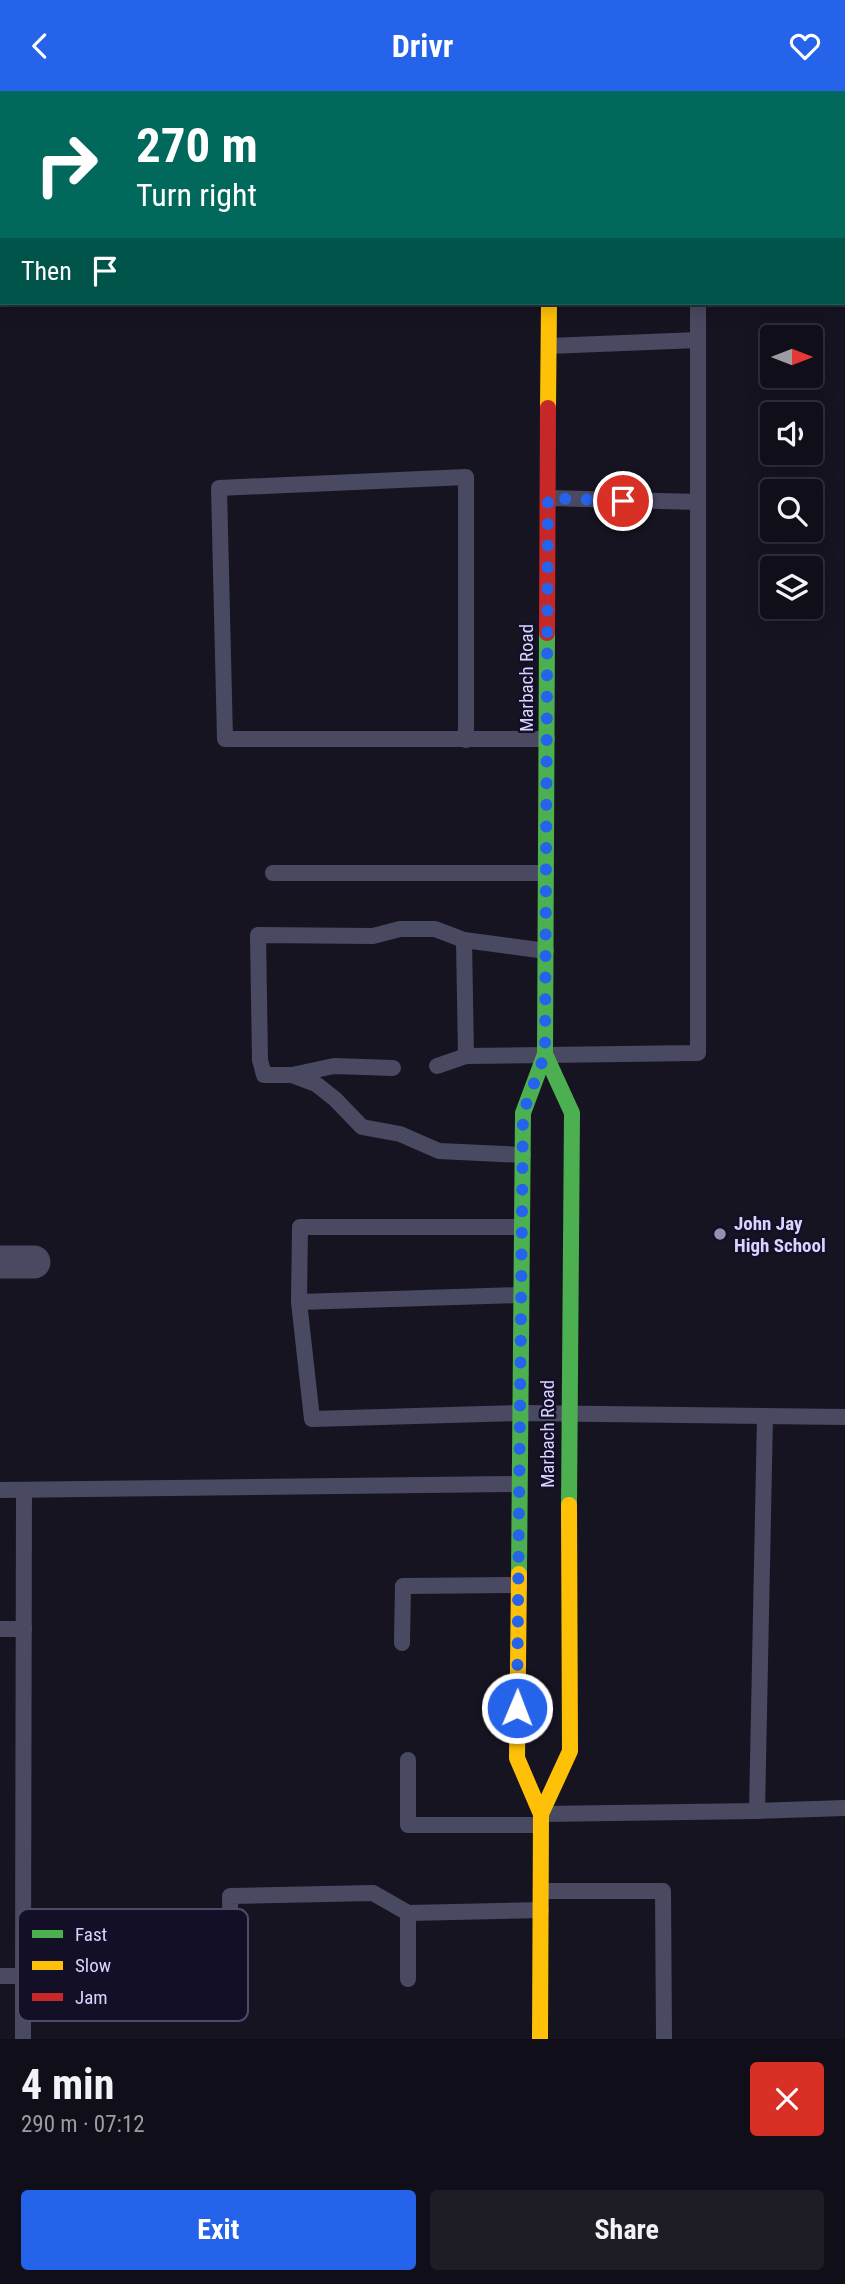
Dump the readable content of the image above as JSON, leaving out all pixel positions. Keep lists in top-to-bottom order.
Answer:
{
  "streets": {
    "main road": ["Marbach Road"]
  },
  "places": ["John Jay High School"],
  "legend": ["Fast", "Slow", "Jam"],
  "north": "right",
  "page": {
    "header": "Drivr",
    "turn": ["270 m", "Turn right"],
    "then": "Then",
    "heading": ["4 min", "290 m · 07:12"],
    "buttons": ["Exit", "Share"]
  }
}
